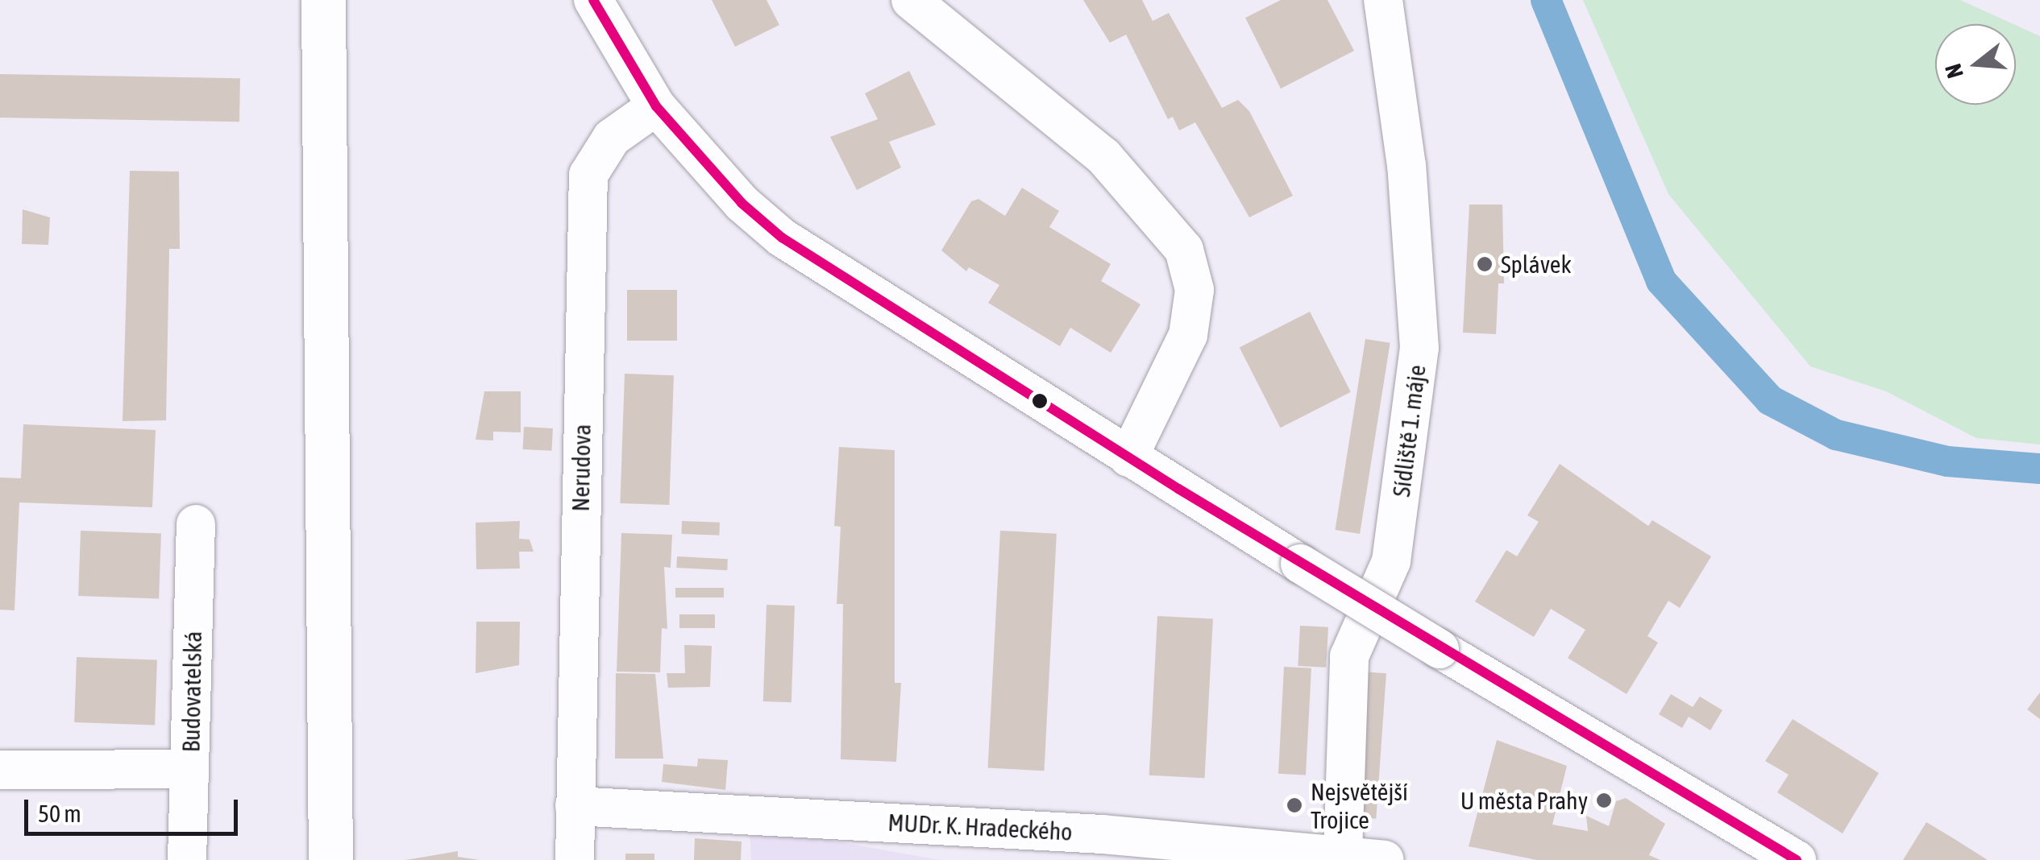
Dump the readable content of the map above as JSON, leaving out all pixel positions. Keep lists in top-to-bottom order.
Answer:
{
  "streets": {
    "street": [
      "Sídliště 1. máje",
      "Nerudova",
      "Budovatelská",
      "MUDr. K. Hradeckého"
    ]
  },
  "crossings": [
    ["Sídliště 1. máje", "MUDr. K. Hradeckého"],
    ["Nerudova", "MUDr. K. Hradeckého"]
  ],
  "places": ["Splávek", "U města Prahy", "Nejsvětější Trojice"],
  "scale_bar": "50 m",
  "north": "left"
}
